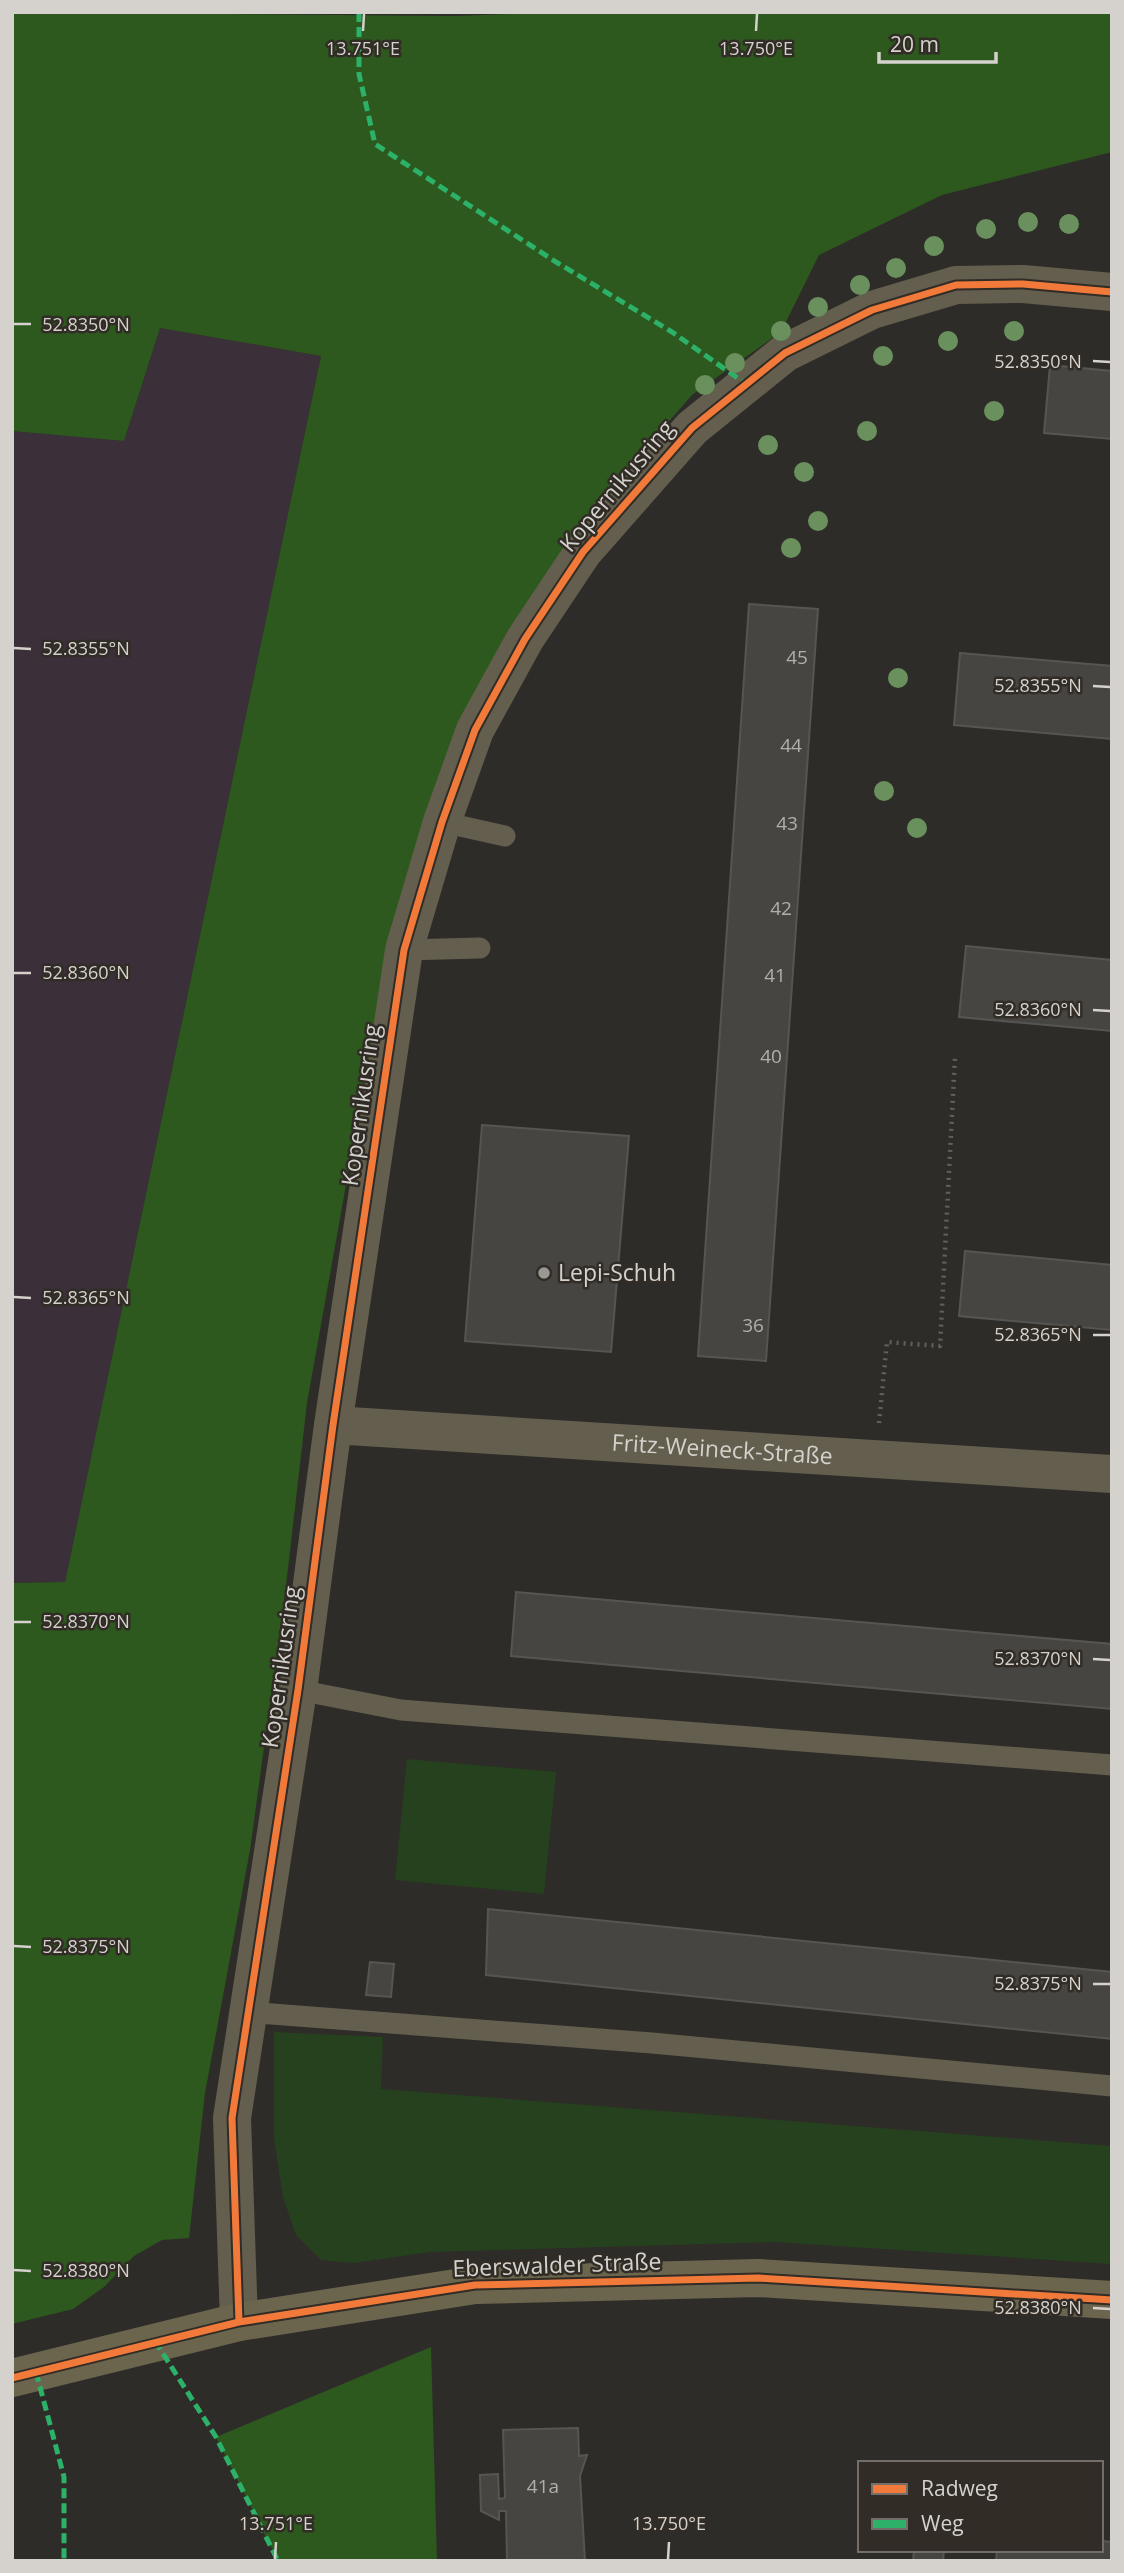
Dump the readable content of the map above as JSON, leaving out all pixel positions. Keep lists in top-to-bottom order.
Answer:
{
  "streets": {
    "main road": ["Eberswalder Straße"],
    "street": ["Kopernikusring", "Fritz-Weineck-Straße"]
  },
  "crossings": [
    ["Kopernikusring", "Fritz-Weineck-Straße"],
    ["Kopernikusring", "Eberswalder Straße"]
  ],
  "places": ["Lepi-Schuh"],
  "house_numbers": [
    "45",
    "44",
    "43",
    "42",
    "41",
    "40",
    "36",
    "41a"
  ],
  "legend": ["Radweg", "Weg"],
  "scale_bar": "20 m",
  "coordinates": [
    "13.751°E",
    "13.750°E",
    "52.8350°N",
    "52.8355°N",
    "52.8360°N",
    "52.8365°N",
    "52.8370°N",
    "52.8375°N",
    "52.8380°N"
  ]
}
